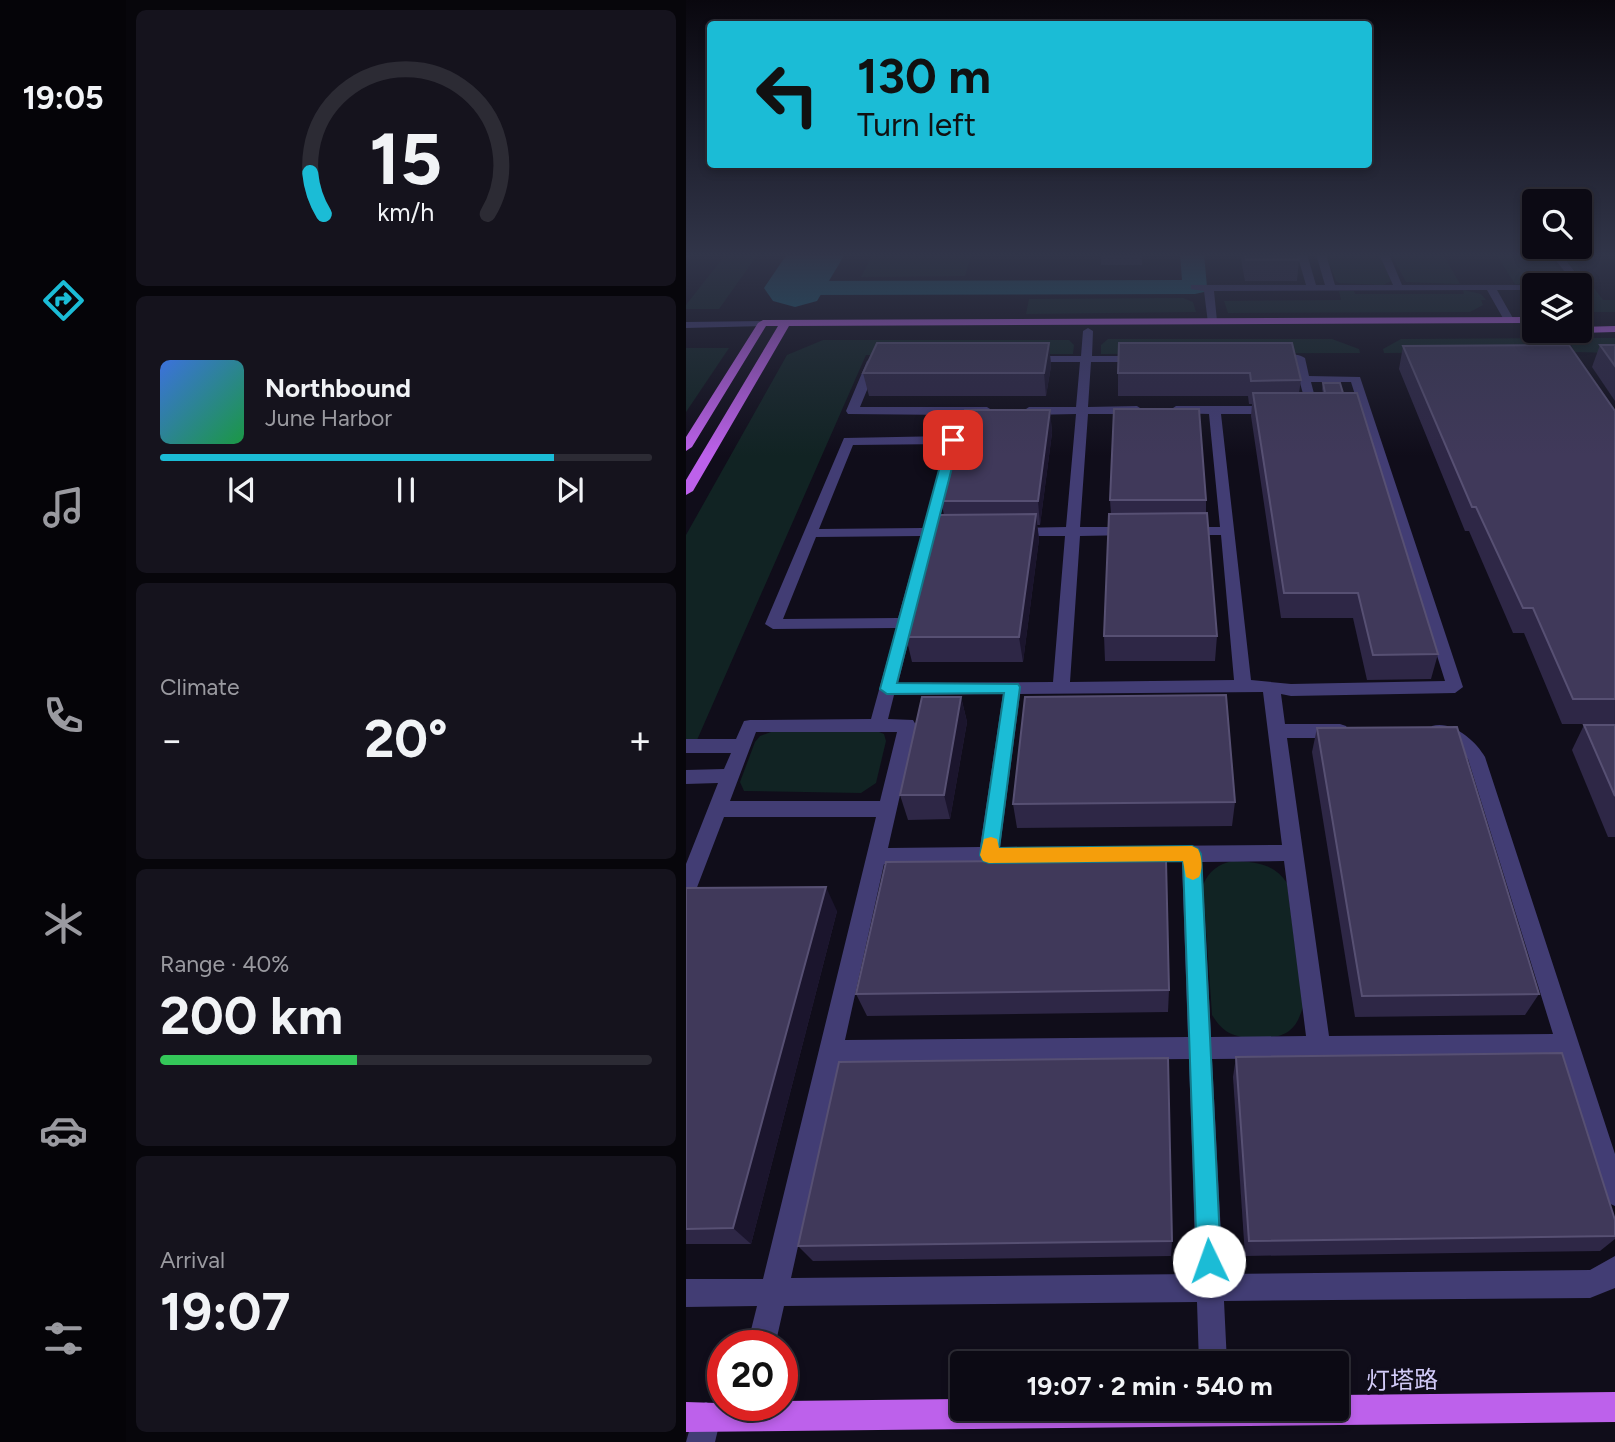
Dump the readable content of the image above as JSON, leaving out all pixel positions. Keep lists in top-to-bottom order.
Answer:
{
  "streets": {
    "main road": ["灯塔路"]
  },
  "page": {
    "tabs": "19:05",
    "turn": ["130 m", "Turn left"],
    "song": ["Northbound", "June Harbor"],
    "tile": [
      "Climate",
      ["Range · 40%", "200 km"],
      ["Arrival", "19:07"]
    ],
    "heat": ["−", "20°", "+"],
    "limit": "20",
    "trip": "19:07 · 2 min · 540 m",
    "gauge": ["15", "km/h"]
  }
}
